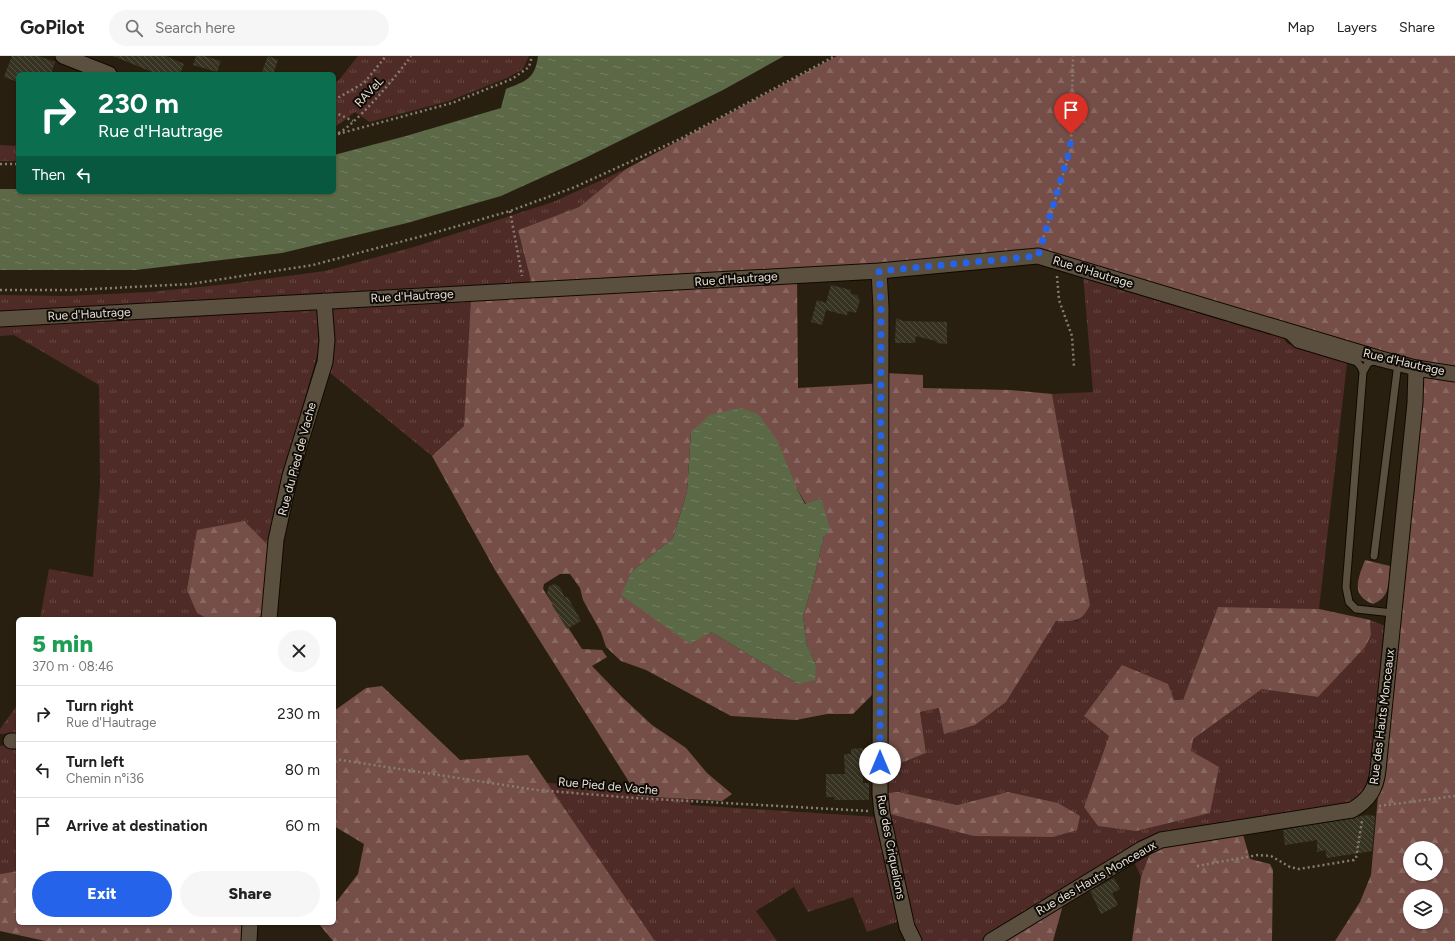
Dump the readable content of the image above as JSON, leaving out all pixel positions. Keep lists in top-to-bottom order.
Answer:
{
  "streets": {
    "street": [
      "Rue d'Hautrage",
      "Rue du Pied de Vache",
      "Rue des Hauts Monceaux",
      "Rue des Criquelions"
    ],
    "path": ["RAVeL", "Rue Pied de Vache"]
  },
  "crossings": [
    ["Rue d'Hautrage", "Rue du Pied de Vache"],
    ["Rue d'Hautrage", "Rue des Hauts Monceaux"],
    ["Rue d'Hautrage", "Rue des Criquelions"],
    ["Rue Pied de Vache", "Rue des Criquelions"]
  ],
  "page": {
    "header": "GoPilot",
    "search": "Search here",
    "nav": ["Map", "Layers", "Share"],
    "turn": ["230 m", "Rue d'Hautrage"],
    "then": "Then",
    "heading": ["5 min", "370 m · 08:46"],
    "list": [
      {
        "name": "Turn right",
        "note": "Rue d'Hautrage",
        "value": "230 m"
      },
      {
        "name": "Turn left",
        "note": "Chemin n°i36",
        "value": "80 m"
      },
      {
        "name": "Arrive at destination",
        "value": "60 m"
      }
    ],
    "buttons": ["Exit", "Share"]
  }
}
